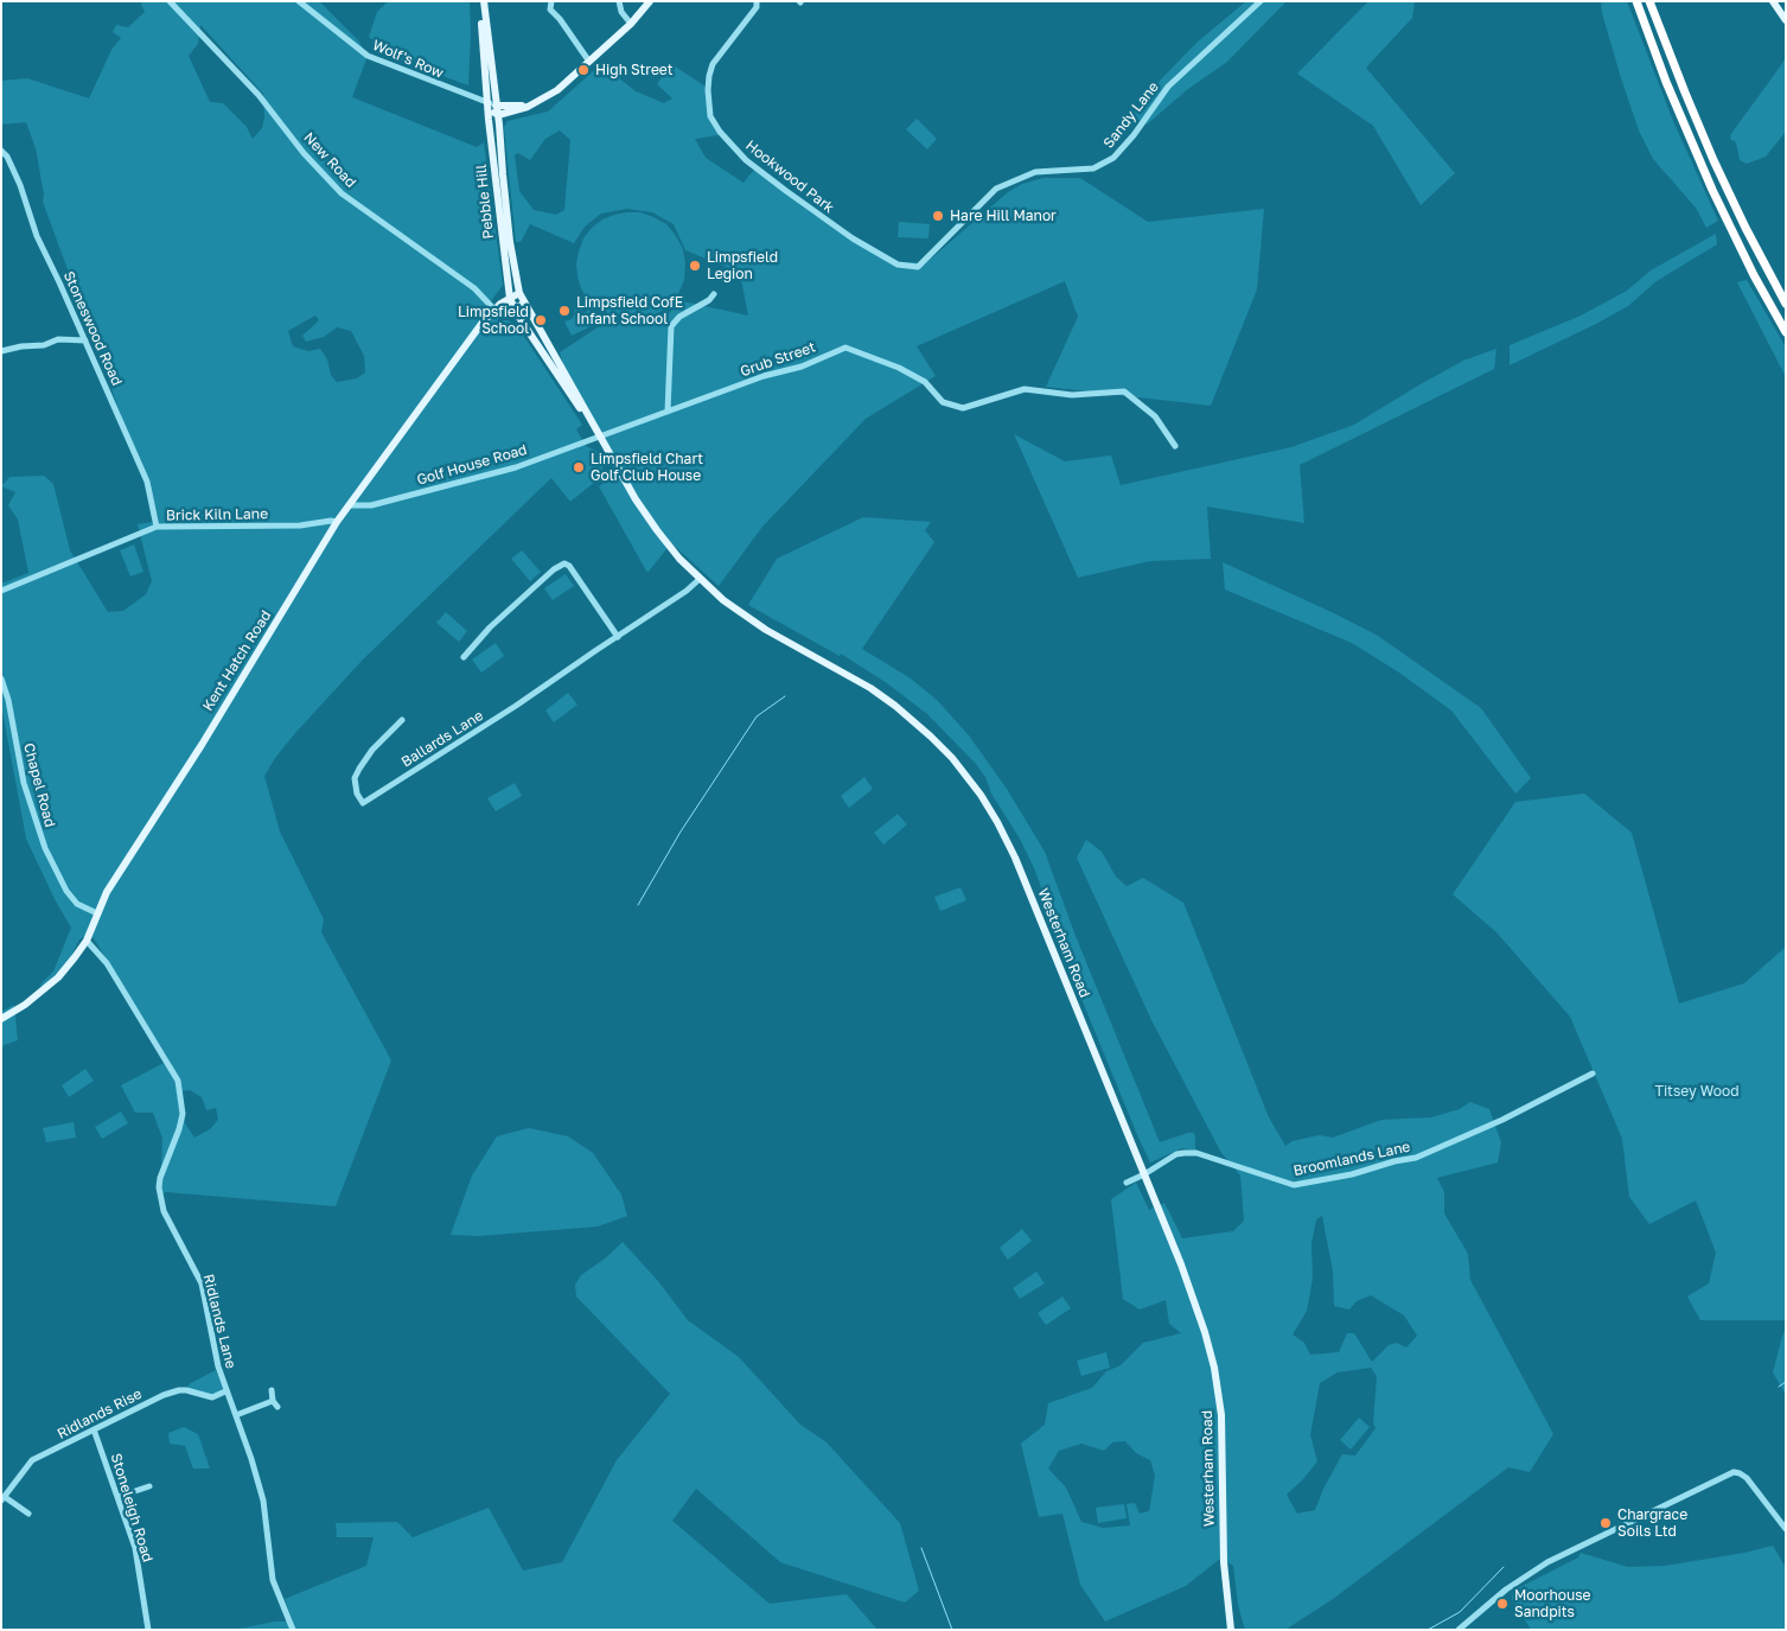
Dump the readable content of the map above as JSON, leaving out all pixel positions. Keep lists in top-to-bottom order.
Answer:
{
  "streets": {
    "main road": ["Pebble Hill", "Kent Hatch Road", "Westerham Road"],
    "street": [
      "Wolf's Row",
      "Sandy Lane",
      "New Road",
      "Hookwood Park",
      "Stoneswood Road",
      "Grub Street",
      "Golf House Road",
      "Brick Kiln Lane",
      "Ballards Lane",
      "Chapel Road",
      "Broomlands Lane",
      "Ridlands Lane",
      "Ridlands Rise",
      "Stoneleigh Road"
    ]
  },
  "crossings": [
    ["Wolf's Row", "Pebble Hill"],
    ["Sandy Lane", "Hookwood Park"],
    ["New Road", "Kent Hatch Road"],
    ["Pebble Hill", "Kent Hatch Road"],
    ["Pebble Hill", "Westerham Road"],
    ["Stoneswood Road", "Brick Kiln Lane"],
    ["Grub Street", "Golf House Road"],
    ["Grub Street", "Westerham Road"],
    ["Golf House Road", "Kent Hatch Road"],
    ["Golf House Road", "Westerham Road"],
    ["Brick Kiln Lane", "Kent Hatch Road"],
    ["Kent Hatch Road", "Chapel Road"],
    ["Kent Hatch Road", "Westerham Road"],
    ["Kent Hatch Road", "Ridlands Lane"],
    ["Ballards Lane", "Westerham Road"],
    ["Westerham Road", "Broomlands Lane"],
    ["Ridlands Lane", "Ridlands Rise"],
    ["Ridlands Rise", "Stoneleigh Road"]
  ],
  "parks": ["Titsey Wood"],
  "places": [
    "High Street",
    "Hare Hill Manor",
    "Limpsfield Legion",
    "Limpsfield CofE Infant School",
    "Limpsfield School",
    "Limpsfield Chart Golf Club House",
    "Chargrace Soils Ltd",
    "Moorhouse Sandpits"
  ]
}
